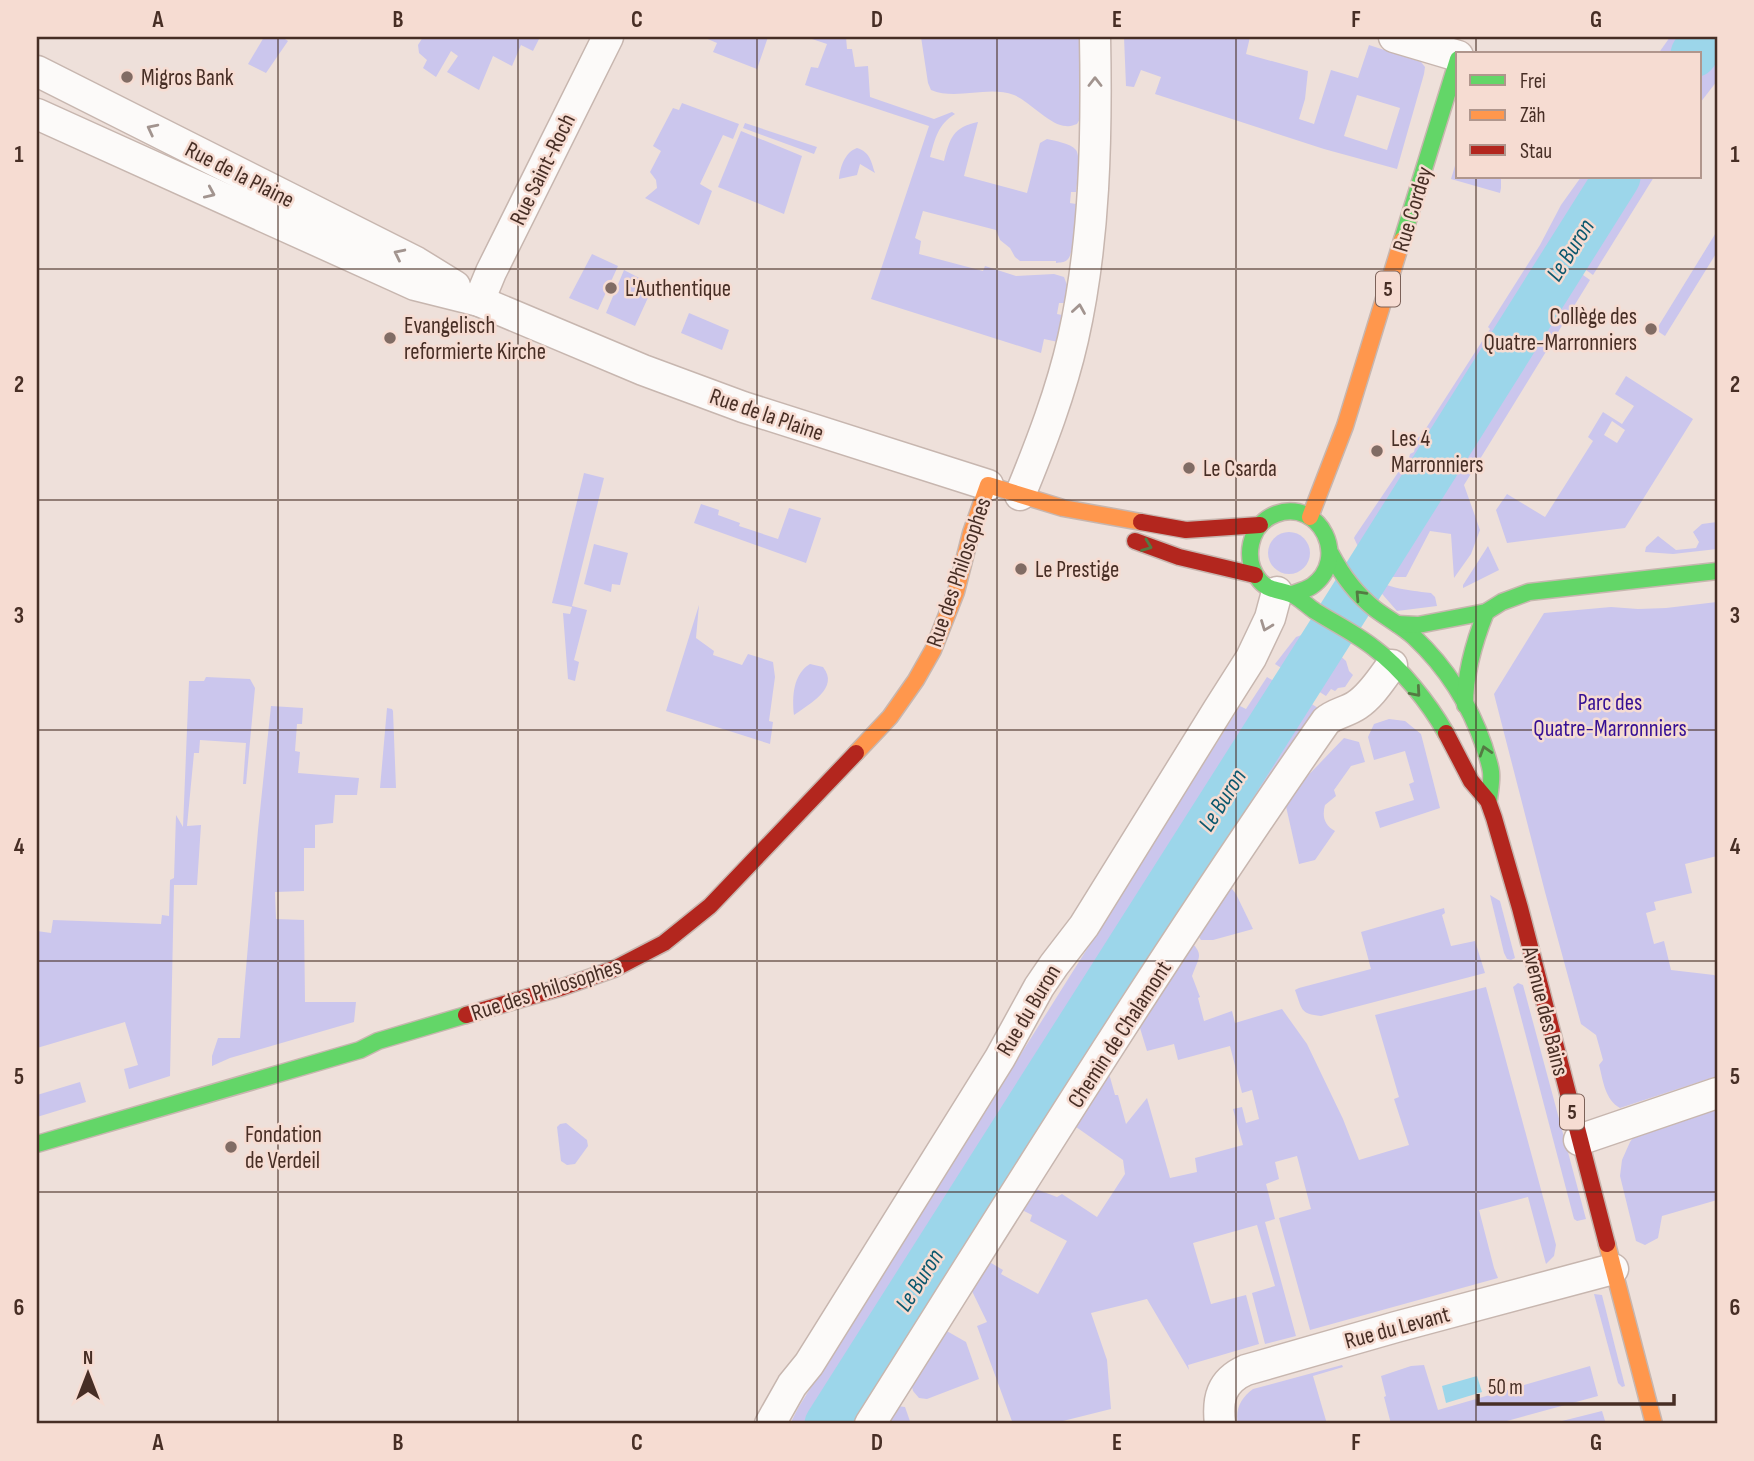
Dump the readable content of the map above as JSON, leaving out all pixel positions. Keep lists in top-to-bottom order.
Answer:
{
  "streets": {
    "main road": [
      "Rue de la Plaine",
      "Rue Cordey",
      "5",
      "Rue des Philosophes",
      "Avenue des Bains"
    ],
    "street": [
      "Rue Saint-Roch",
      "Rue du Buron",
      "Chemin de Chalamont",
      "Rue du Levant"
    ]
  },
  "crossings": [
    ["Rue Saint-Roch", "Rue de la Plaine"],
    ["Rue de la Plaine", "Rue Cordey"],
    ["Rue de la Plaine", "Rue des Philosophes"],
    ["Rue de la Plaine", "Rue du Buron"],
    ["Rue de la Plaine", "Avenue des Bains"],
    ["Rue Cordey", "Rue du Buron"],
    ["Rue Cordey", "Avenue des Bains"],
    ["Rue du Buron", "Avenue des Bains"],
    ["Avenue des Bains", "Chemin de Chalamont"],
    ["Avenue des Bains", "Rue du Levant"]
  ],
  "one_way": ["Rue du Buron"],
  "water": ["Le Buron"],
  "parks": ["Parc des Quatre-Marronniers"],
  "places": [
    "Migros Bank",
    "L'Authentique",
    "Collège des Quatre-Marronniers",
    "Evangelisch reformierte Kirche",
    "Les 4 Marronniers",
    "Le Csarda",
    "Le Prestige",
    "Fondation de Verdeil"
  ],
  "legend": ["Frei", "Zäh", "Stau"],
  "scale_bar": "50 m",
  "north": "top",
  "grid": {
    "columns": [
      "A",
      "B",
      "C",
      "D",
      "E",
      "F",
      "G"
    ],
    "rows": [
      "1",
      "2",
      "3",
      "4",
      "5",
      "6"
    ]
  }
}
